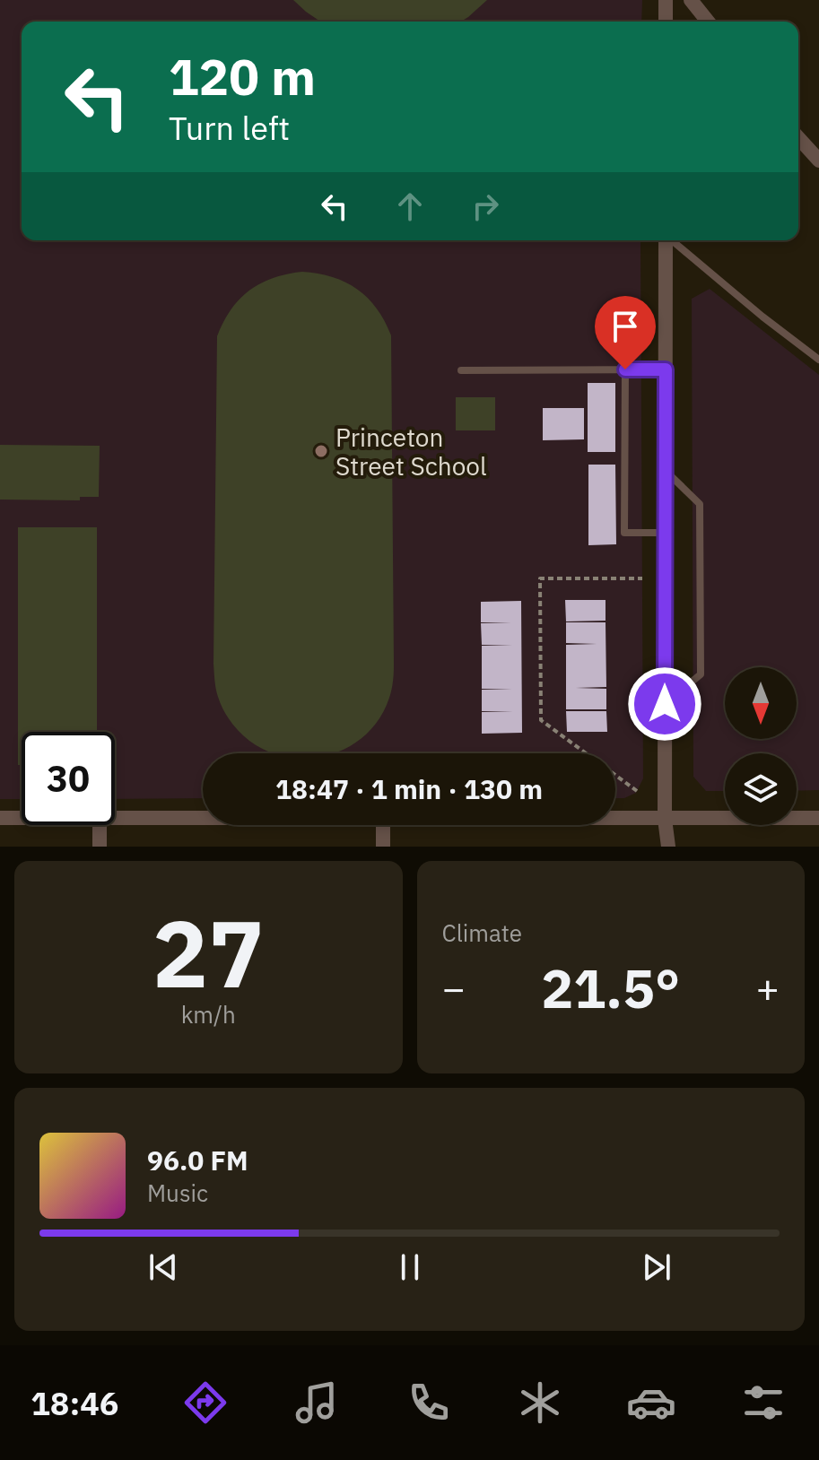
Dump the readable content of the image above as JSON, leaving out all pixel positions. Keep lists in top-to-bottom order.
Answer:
{
  "places": ["Princeton Street School"],
  "north": "bottom",
  "page": {
    "turn": ["120 m", "Turn left"],
    "limit": "30",
    "trip": "18:47 · 1 min · 130 m",
    "tile": [
      ["27", "km/h"],
      "Climate"
    ],
    "heat": ["−", "21.5°", "+"],
    "song": ["96.0 FM", "Music"],
    "tabs": "18:46"
  }
}
